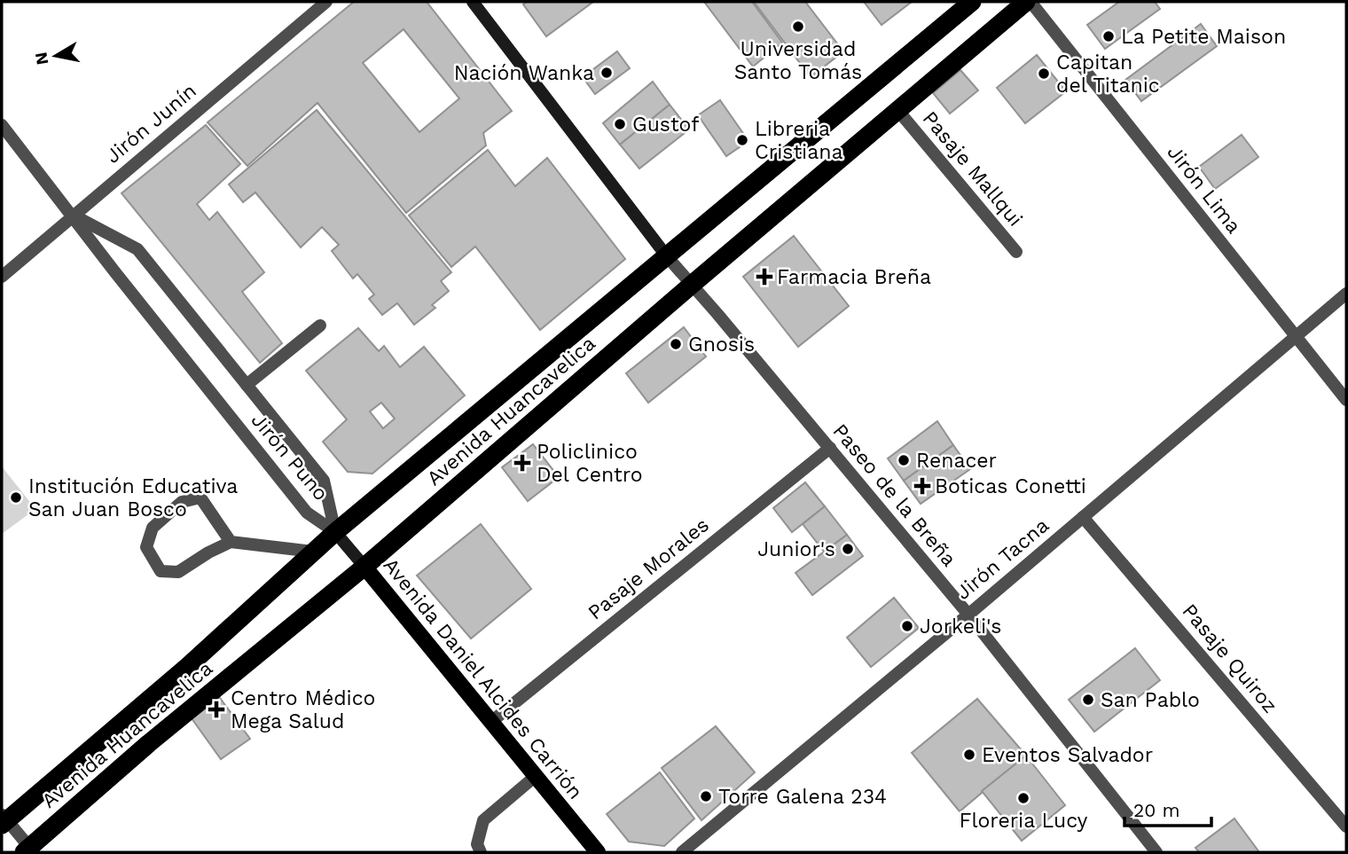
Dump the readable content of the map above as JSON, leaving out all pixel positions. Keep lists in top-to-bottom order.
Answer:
{
  "streets": {
    "highway": ["Avenida Huancavelica"],
    "main road": ["Avenida Daniel Alcides Carrión"],
    "street": [
      "Jirón Junín",
      "Pasaje Mallqui",
      "Jirón Lima",
      "Jirón Puno",
      "Paseo de la Breña",
      "Jirón Tacna",
      "Pasaje Morales",
      "Pasaje Quiroz"
    ]
  },
  "crossings": [
    ["Jirón Junín", "Jirón Puno"],
    ["Pasaje Mallqui", "Avenida Huancavelica"],
    ["Jirón Lima", "Avenida Huancavelica"],
    ["Jirón Lima", "Jirón Tacna"],
    ["Avenida Huancavelica", "Jirón Puno"],
    ["Avenida Huancavelica", "Paseo de la Breña"],
    ["Avenida Huancavelica", "Avenida Daniel Alcides Carrión"],
    ["Jirón Puno", "Avenida Daniel Alcides Carrión"],
    ["Paseo de la Breña", "Jirón Tacna"],
    ["Paseo de la Breña", "Pasaje Morales"],
    ["Jirón Tacna", "Pasaje Quiroz"],
    ["Pasaje Morales", "Avenida Daniel Alcides Carrión"]
  ],
  "places": {
    "other": [
      "Universidad Santo Tomás",
      "La Petite Maison",
      "Nación Wanka",
      "Capitan del Titanic",
      "Gustof",
      "Libreria Cristiana",
      "Gnosis",
      "Renacer",
      "Institución Educativa San Juan Bosco",
      "Junior's",
      "Jorkeli's",
      "San Pablo",
      "Eventos Salvador",
      "Torre Galena 234",
      "Floreria Lucy"
    ],
    "health": [
      "Farmacia Breña",
      "Policlinico Del Centro",
      "Boticas Conetti",
      "Centro Médico Mega Salud"
    ]
  },
  "scale_bar": "20 m",
  "north": "left"
}
